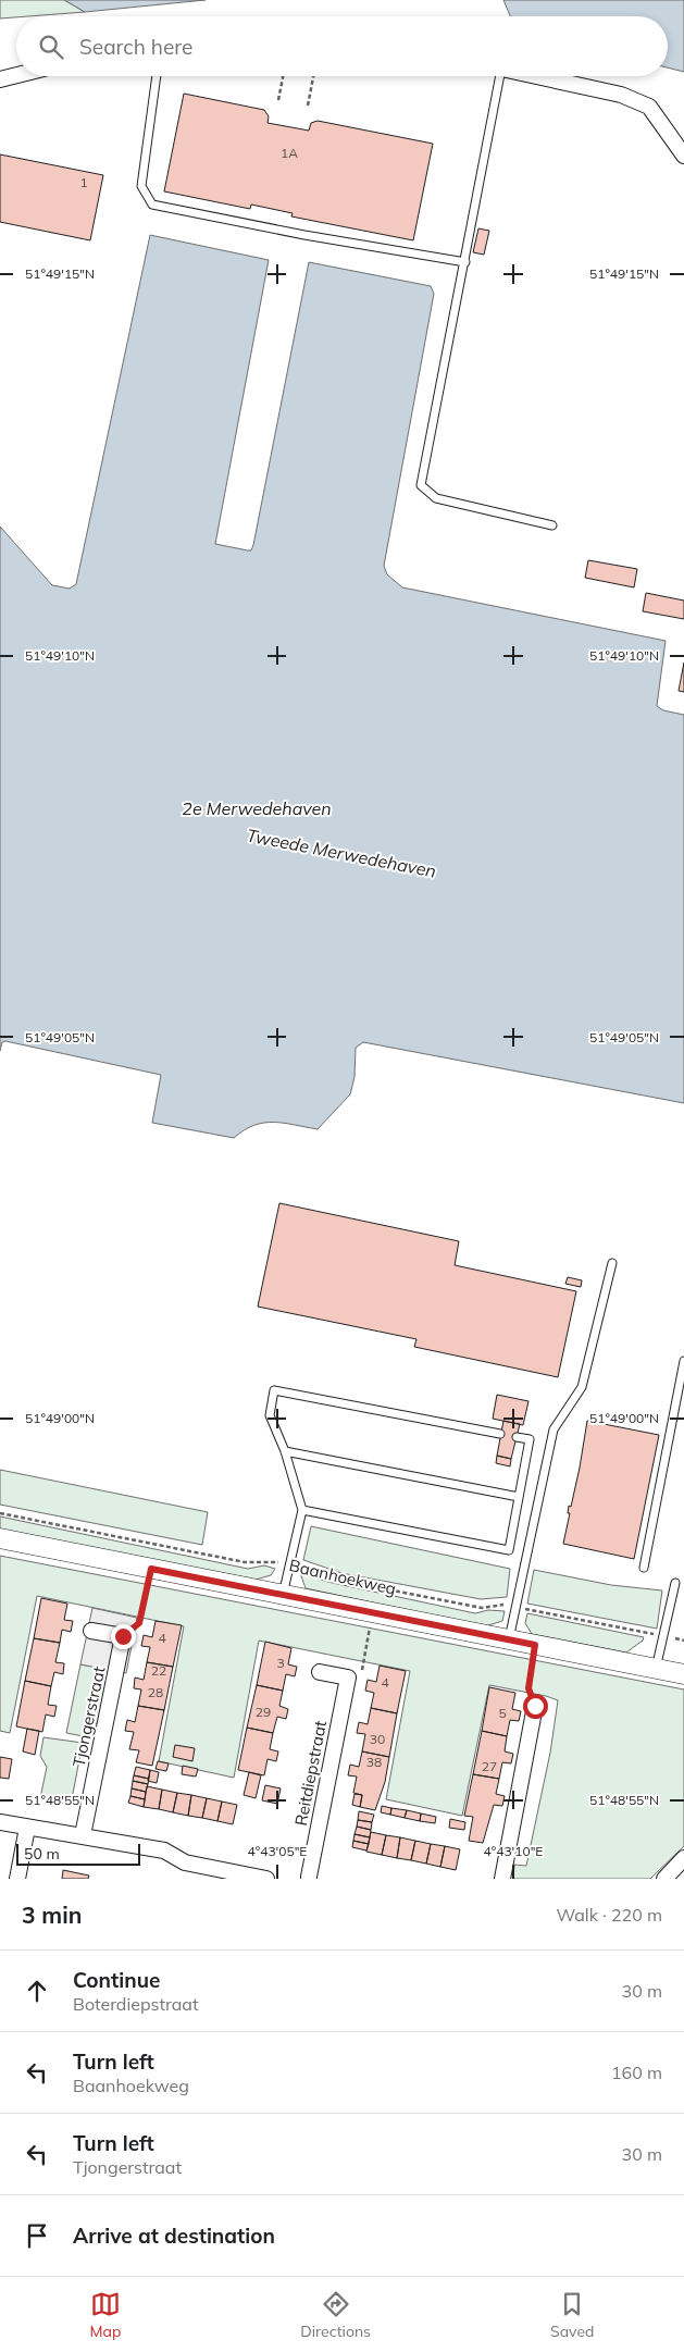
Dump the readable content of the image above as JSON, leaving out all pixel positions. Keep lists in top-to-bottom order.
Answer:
{
  "streets": {
    "street": ["Baanhoekweg", "Tjongerstraat", "Reitdiepstraat"]
  },
  "water": ["2e Merwedehaven", "Tweede Merwedehaven"],
  "house_numbers": [
    "1A",
    "1",
    "4",
    "3",
    "22",
    "4",
    "28",
    "29",
    "5",
    "30",
    "38",
    "27"
  ],
  "scale_bar": "50 m",
  "page": {
    "search": "Search here",
    "scale": "50 m",
    "heading": ["3 min", "Walk · 220 m"],
    "list": [
      ["Continue", "Boterdiepstraat", "30 m"],
      ["Turn left", "Baanhoekweg", "160 m"],
      ["Turn left", "Tjongerstraat", "30 m"],
      "Arrive at destination"
    ],
    "nav": ["Map", "Directions", "Saved"]
  },
  "coordinates": [
    "51°49'15\"N",
    "51°49'10\"N",
    "51°49'05\"N",
    "51°49'00\"N",
    "51°48'55\"N",
    "4°43'05\"E",
    "4°43'10\"E"
  ]
}
